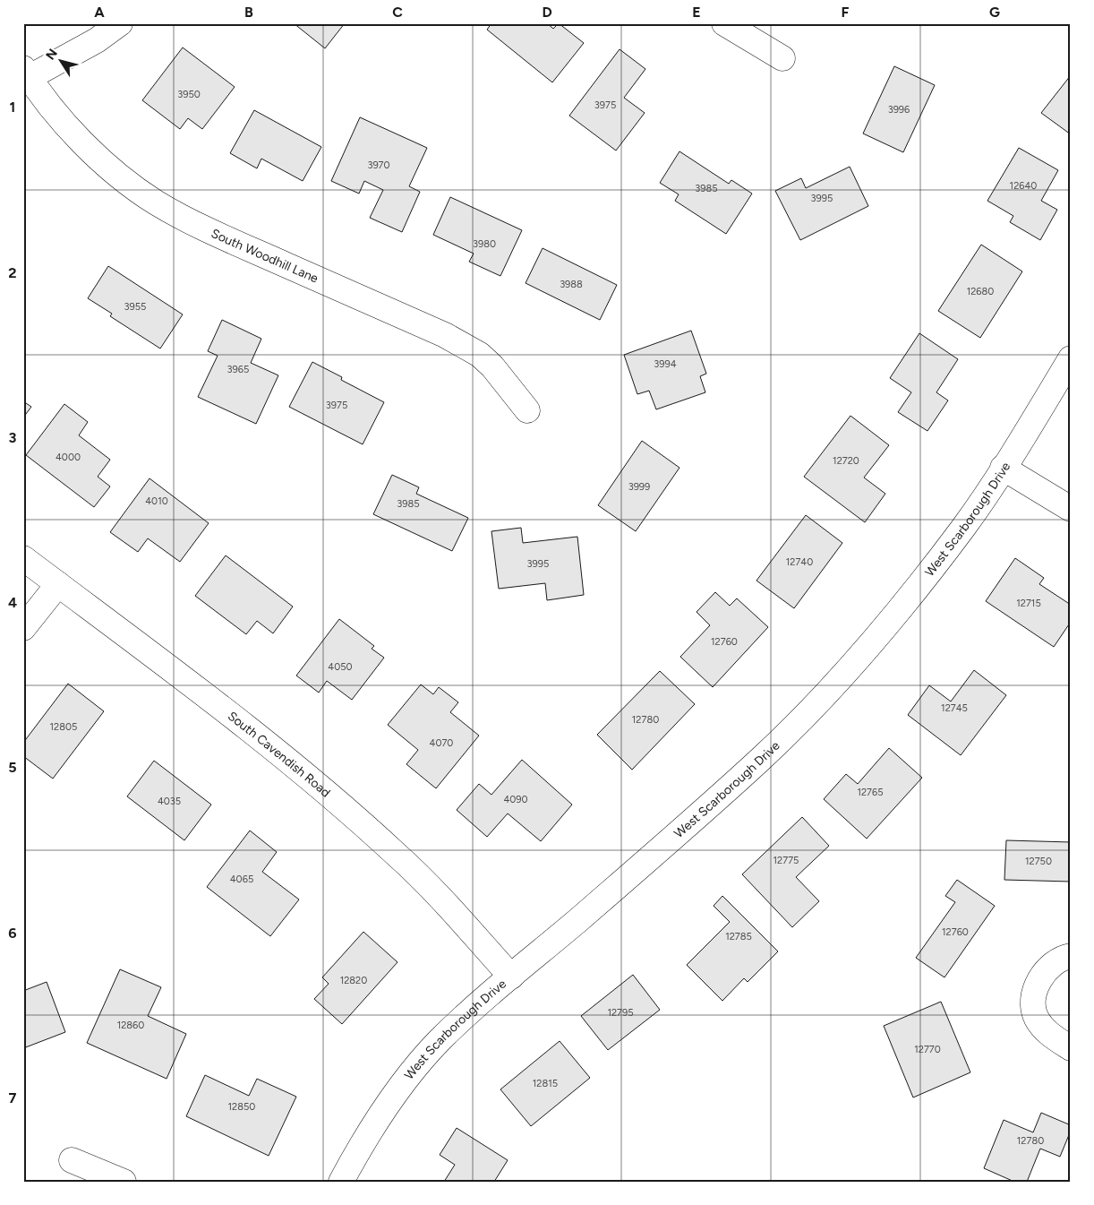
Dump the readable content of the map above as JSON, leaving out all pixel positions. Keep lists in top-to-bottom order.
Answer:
{
  "streets": {
    "street": ["South Woodhill Lane", "West Scarborough Drive", "South Cavendish Road"]
  },
  "crossings": [
    ["West Scarborough Drive", "South Cavendish Road"]
  ],
  "house_numbers": [
    "3950",
    "3975",
    "3996",
    "3970",
    "12640",
    "3985",
    "3995",
    "3980",
    "3988",
    "12680",
    "3955",
    "3994",
    "3965",
    "3975",
    "4000",
    "12720",
    "3999",
    "4010",
    "3985",
    "12740",
    "3995",
    "12715",
    "12760",
    "4050",
    "12745",
    "12780",
    "12805",
    "4070",
    "12765",
    "4090",
    "4035",
    "12775",
    "12750",
    "4065",
    "12760",
    "12785",
    "12820",
    "12795",
    "12860",
    "12770",
    "12815",
    "12850",
    "12780"
  ],
  "north": "top left",
  "grid": {
    "columns": [
      "A",
      "B",
      "C",
      "D",
      "E",
      "F",
      "G"
    ],
    "rows": [
      "1",
      "2",
      "3",
      "4",
      "5",
      "6",
      "7"
    ]
  }
}
